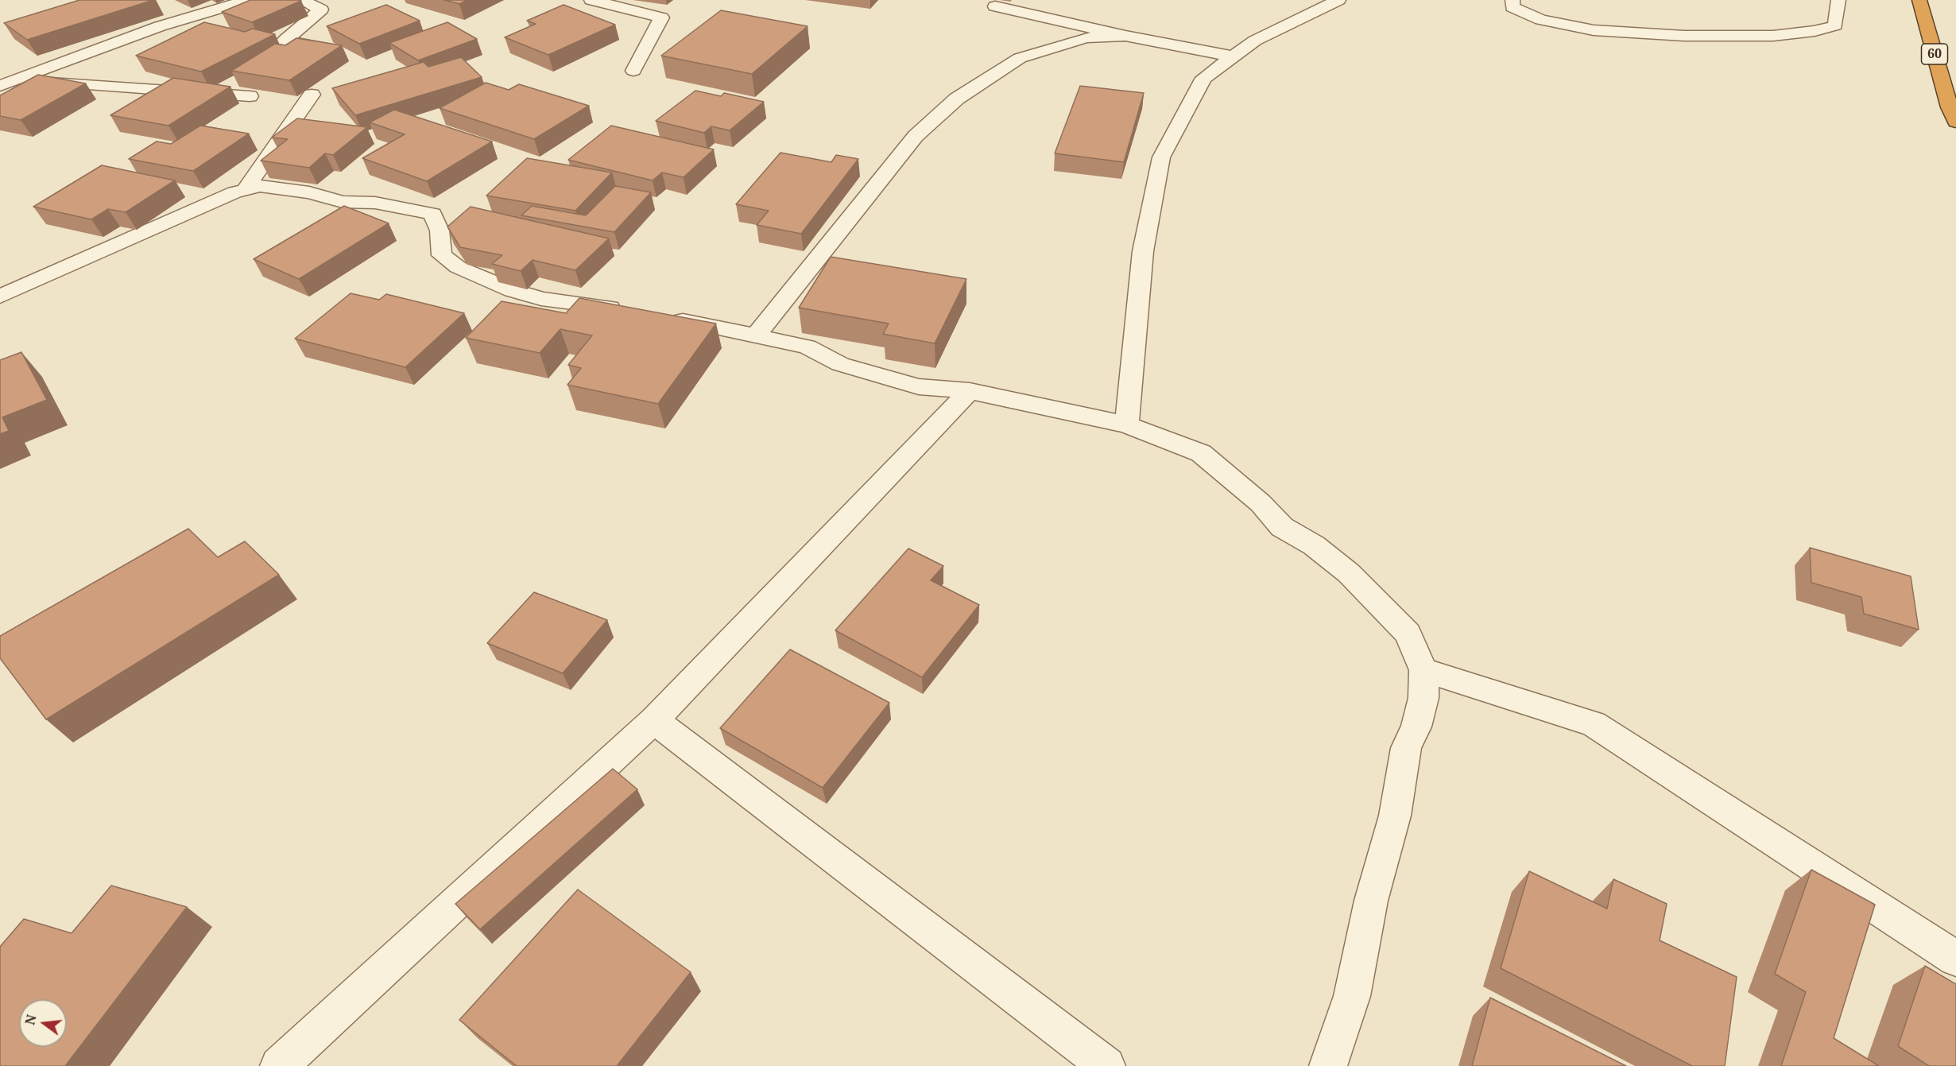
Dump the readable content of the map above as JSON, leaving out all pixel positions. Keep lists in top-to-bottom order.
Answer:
{
  "streets": {
    "highway": ["60"]
  },
  "north": "left"
}
